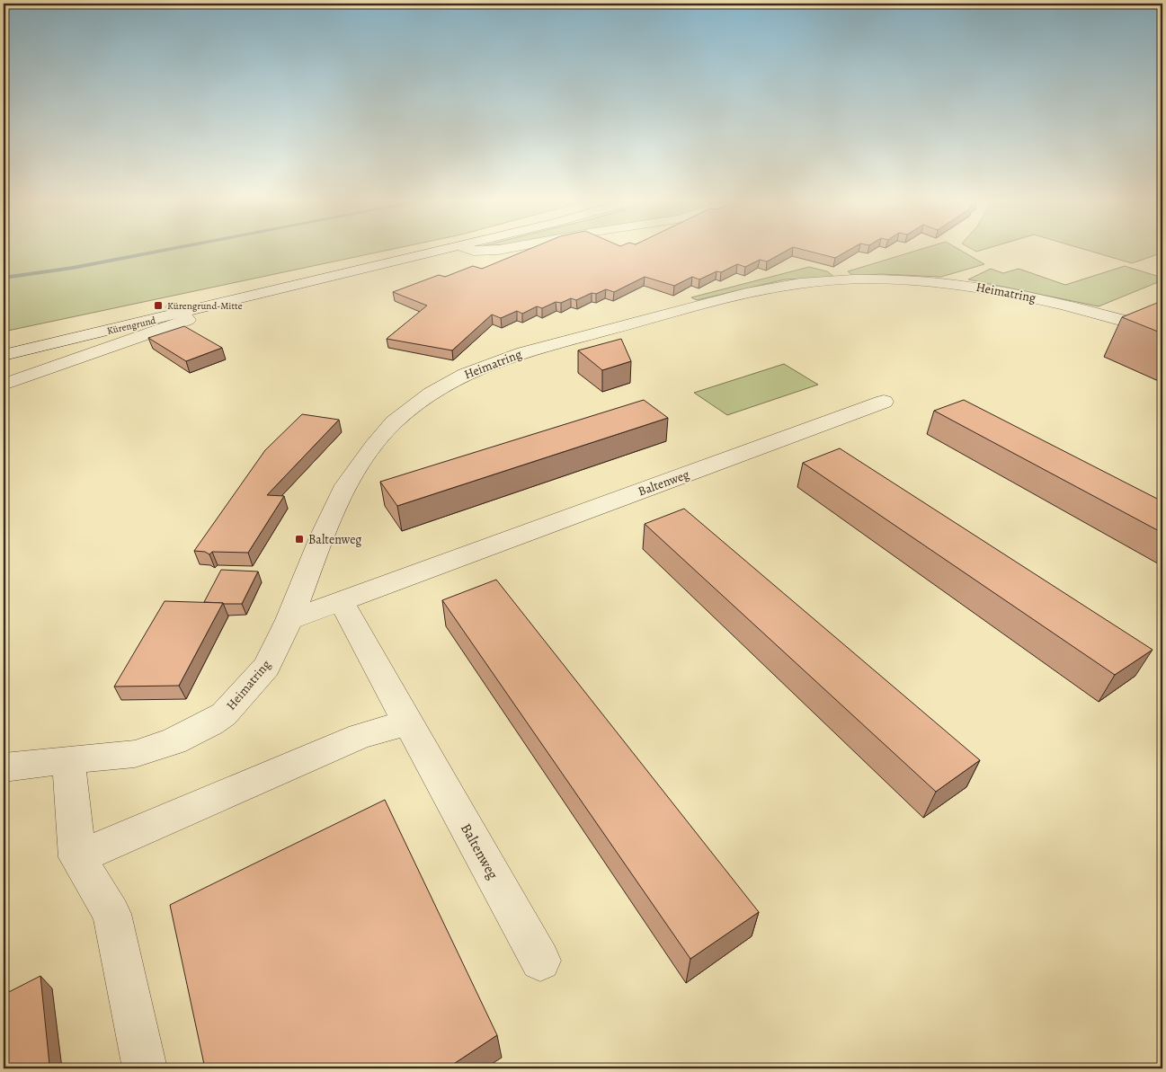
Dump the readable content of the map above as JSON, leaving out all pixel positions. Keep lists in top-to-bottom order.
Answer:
{
  "streets": {
    "street": ["Heimatring", "Kürengrund", "Baltenweg"]
  },
  "crossings": [
    ["Heimatring", "Baltenweg"]
  ],
  "places": {
    "transit": ["Kürengrund-Mitte", "Baltenweg"]
  }
}
